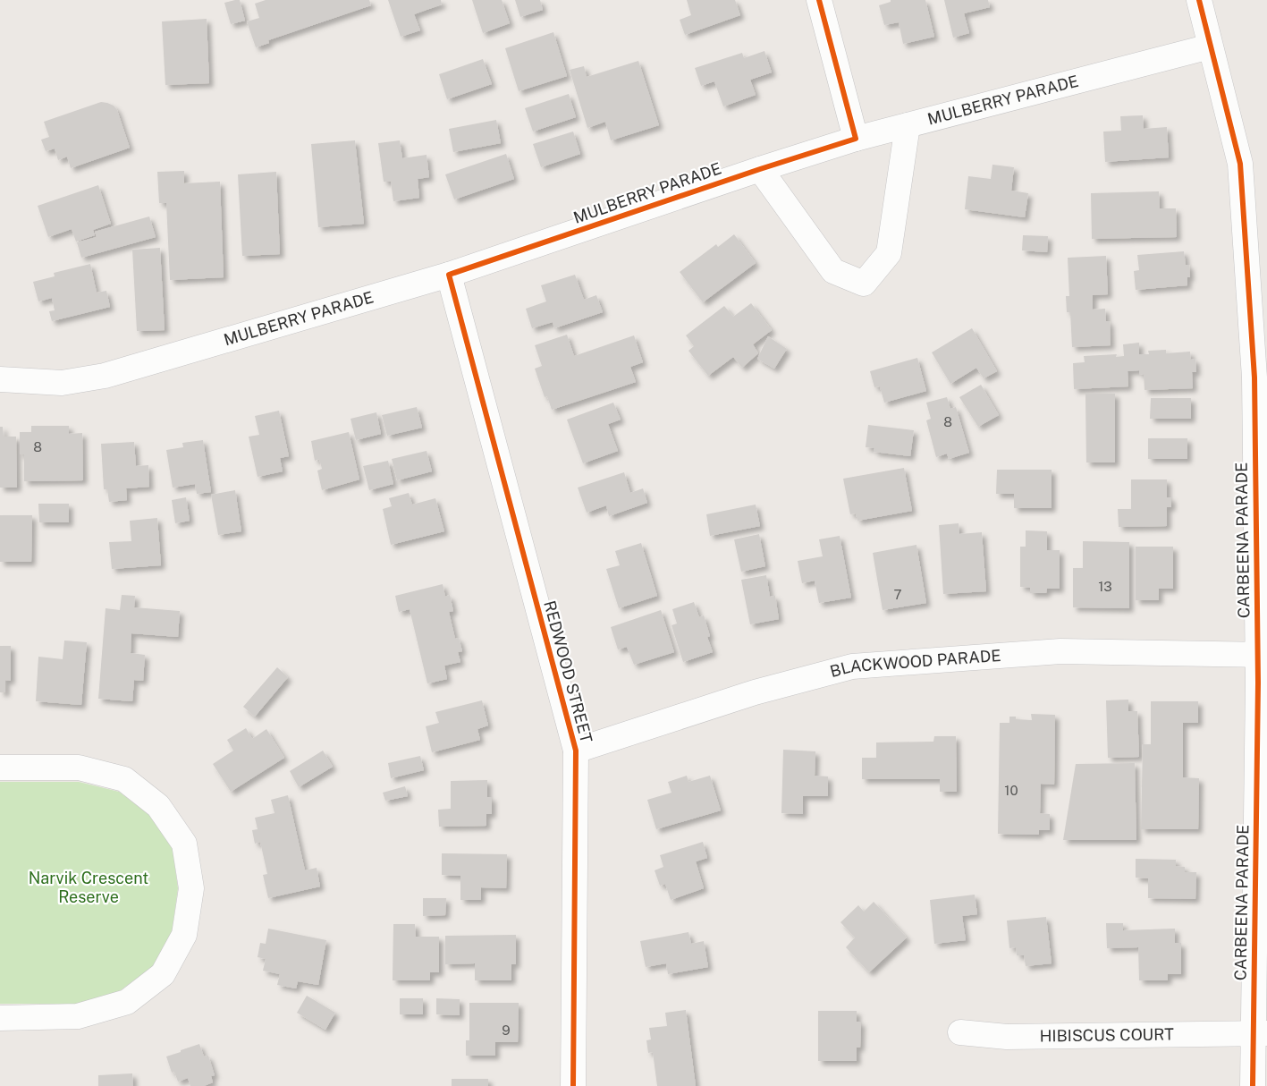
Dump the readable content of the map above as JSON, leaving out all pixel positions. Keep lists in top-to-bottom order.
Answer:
{
  "streets": {
    "street": [
      "MULBERRY PARADE",
      "CARBEENA PARADE",
      "BLACKWOOD PARADE",
      "REDWOOD STREET",
      "HIBISCUS COURT"
    ]
  },
  "crossings": [
    ["MULBERRY PARADE", "CARBEENA PARADE"],
    ["MULBERRY PARADE", "REDWOOD STREET"],
    ["CARBEENA PARADE", "BLACKWOOD PARADE"],
    ["CARBEENA PARADE", "HIBISCUS COURT"],
    ["BLACKWOOD PARADE", "REDWOOD STREET"]
  ],
  "parks": ["Narvik Crescent Reserve"],
  "house_numbers": [
    "8",
    "8",
    "13",
    "7",
    "10",
    "9"
  ]
}
